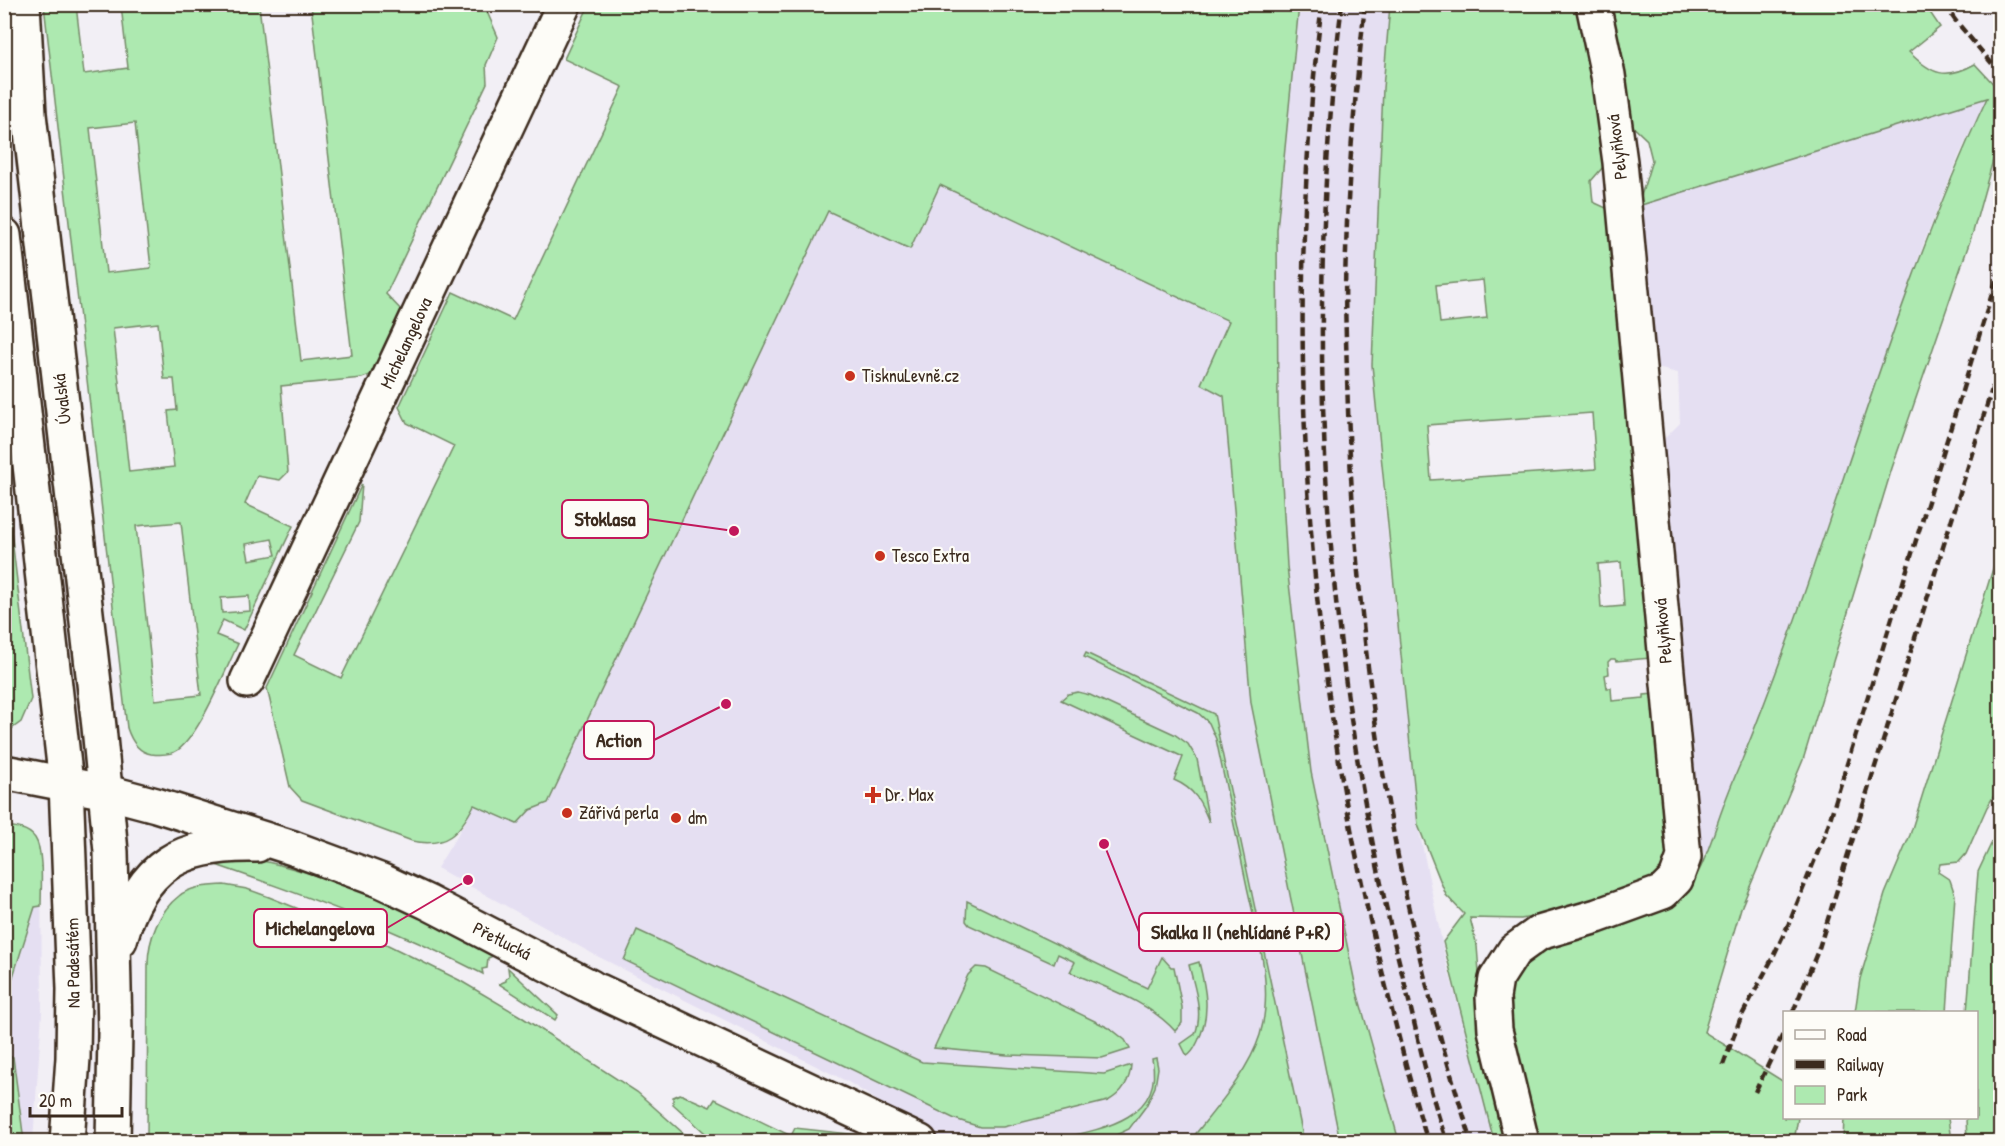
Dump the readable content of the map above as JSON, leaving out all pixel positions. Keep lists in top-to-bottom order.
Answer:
{
  "streets": {
    "main road": [
      "Pelyňková",
      "Michelangelova",
      "Úvalská",
      "Přetlucká",
      "Na Padesátém"
    ]
  },
  "crossings": [
    ["Úvalská", "Přetlucká"],
    ["Přetlucká", "Na Padesátém"]
  ],
  "places": {
    "other": [
      "TisknuLevně.cz",
      "Stoklasa",
      "Tesco Extra",
      "Action",
      "Zářivá perla",
      "dm",
      "Skalka II (nehlídané P+R)",
      "Michelangelova"
    ],
    "health": ["Dr. Max"]
  },
  "legend": ["Road", "Railway", "Park"],
  "scale_bar": "20 m"
}
